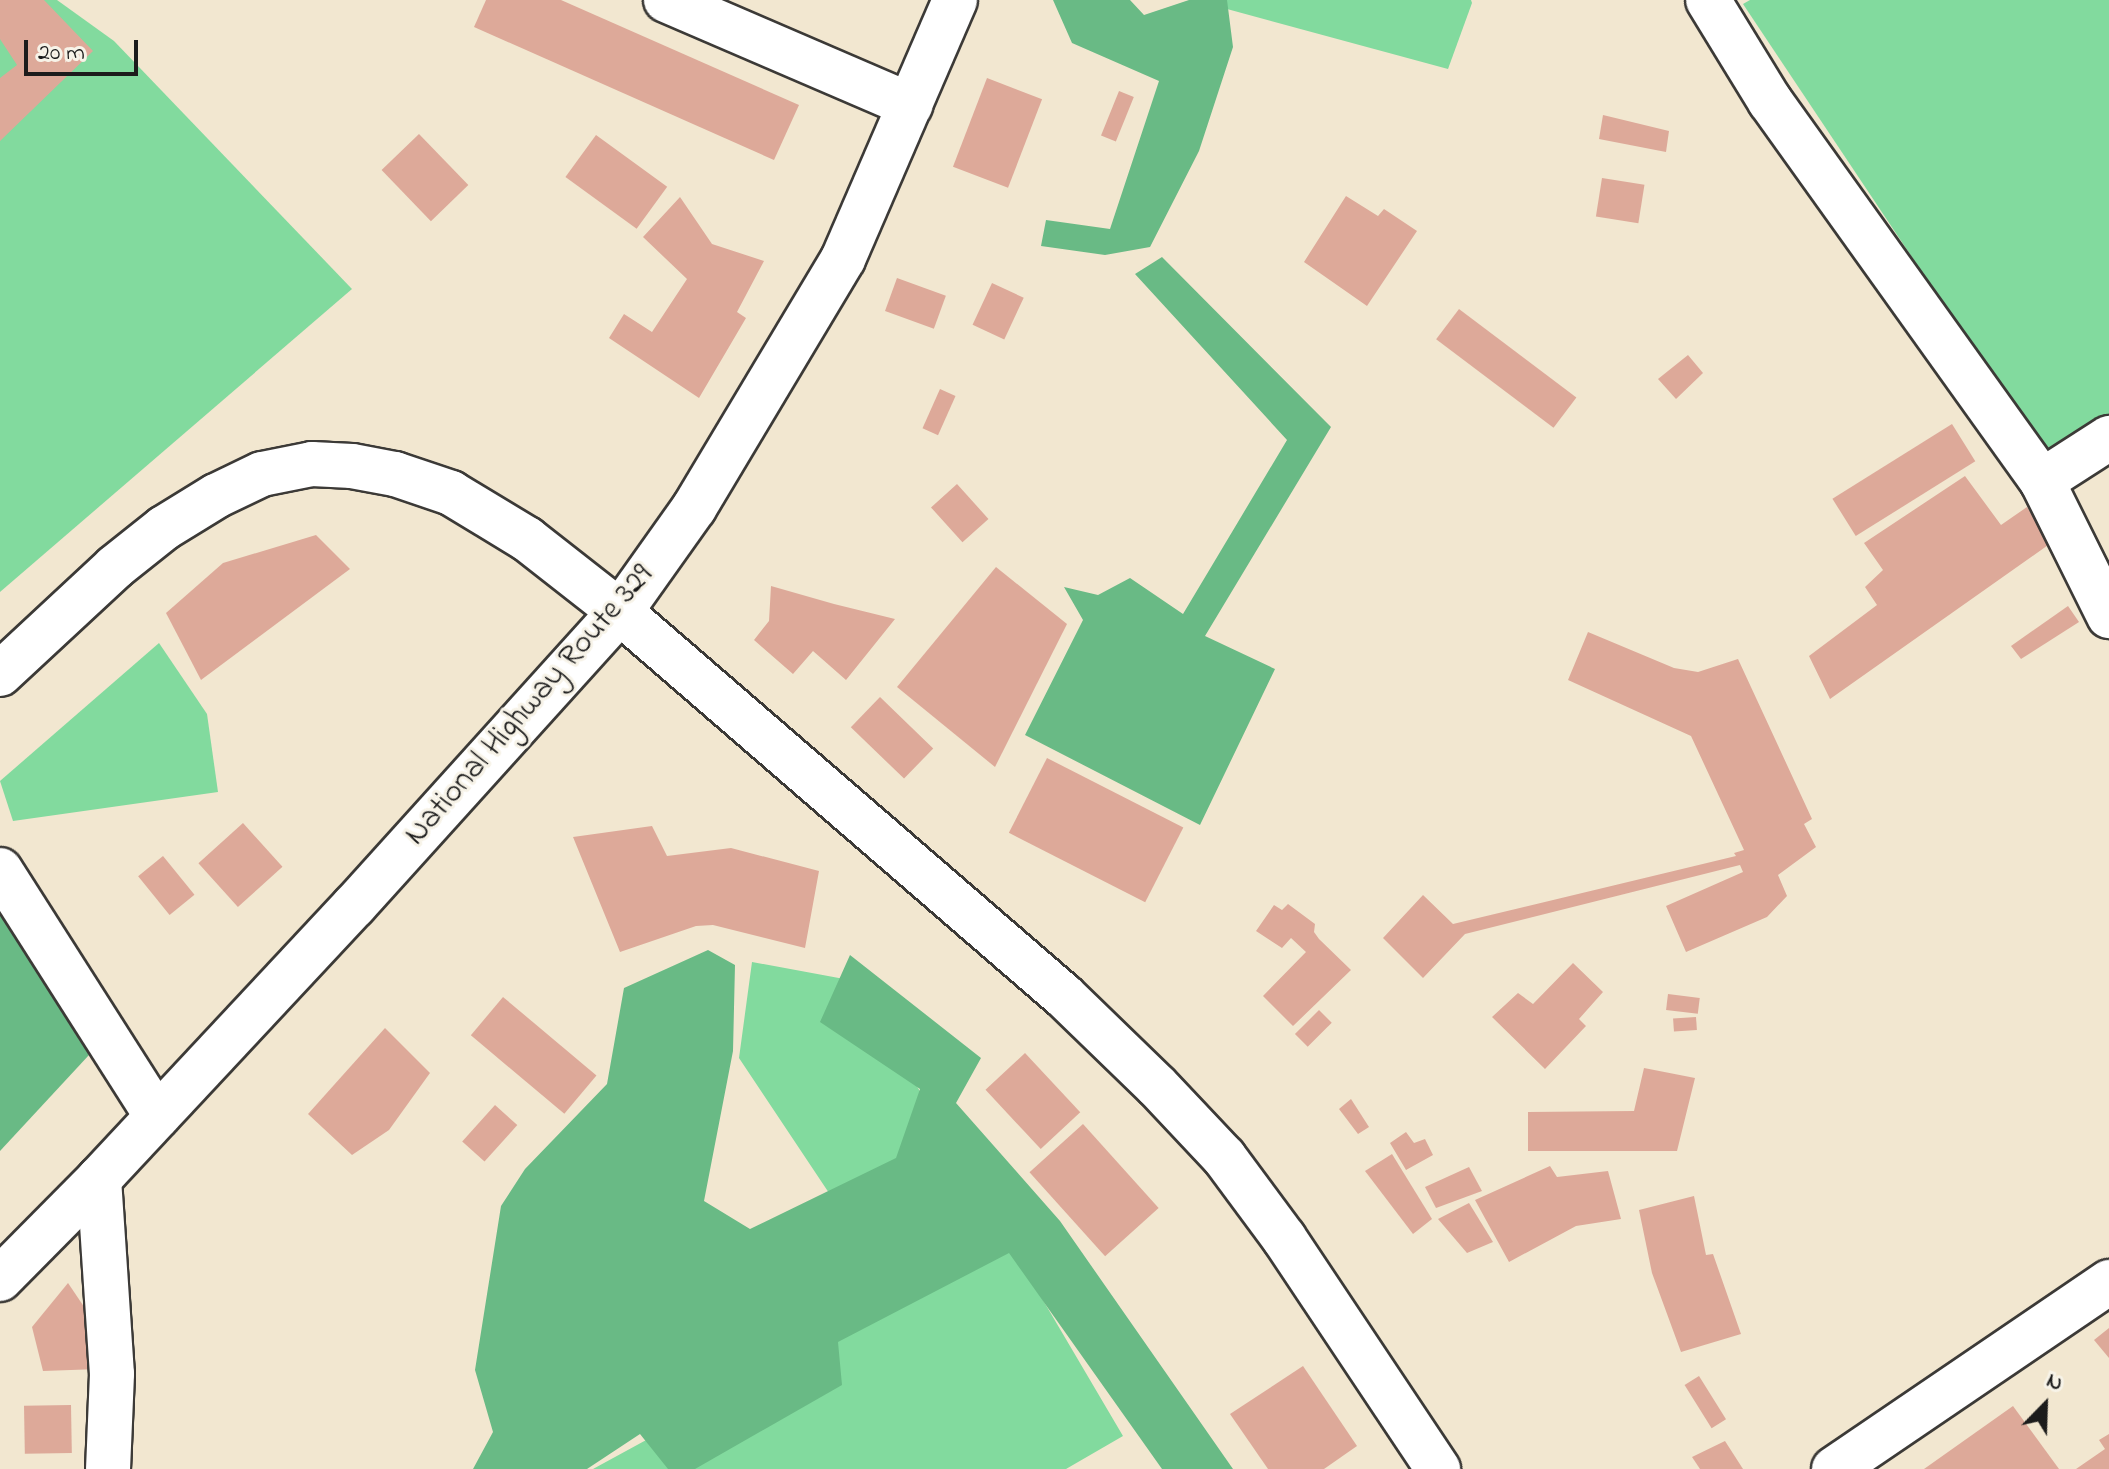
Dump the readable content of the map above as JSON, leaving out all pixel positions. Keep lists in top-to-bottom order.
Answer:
{
  "streets": {
    "main road": ["National Highway Route 329"]
  },
  "scale_bar": "20 m",
  "north": "top right"
}
